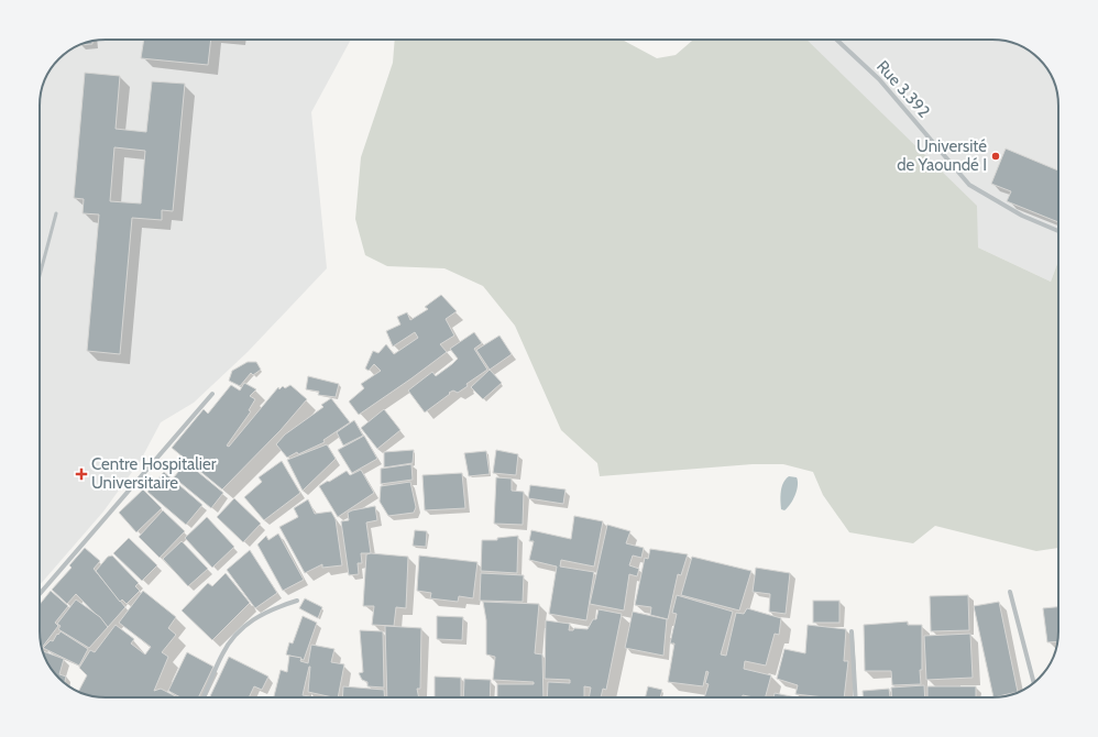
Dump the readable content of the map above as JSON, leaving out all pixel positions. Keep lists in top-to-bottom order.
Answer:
{
  "streets": {
    "street": ["Rue 3.392"]
  },
  "places": {
    "other": ["Université de Yaoundé I"],
    "health": ["Centre Hospitalier Universitaire"]
  }
}
